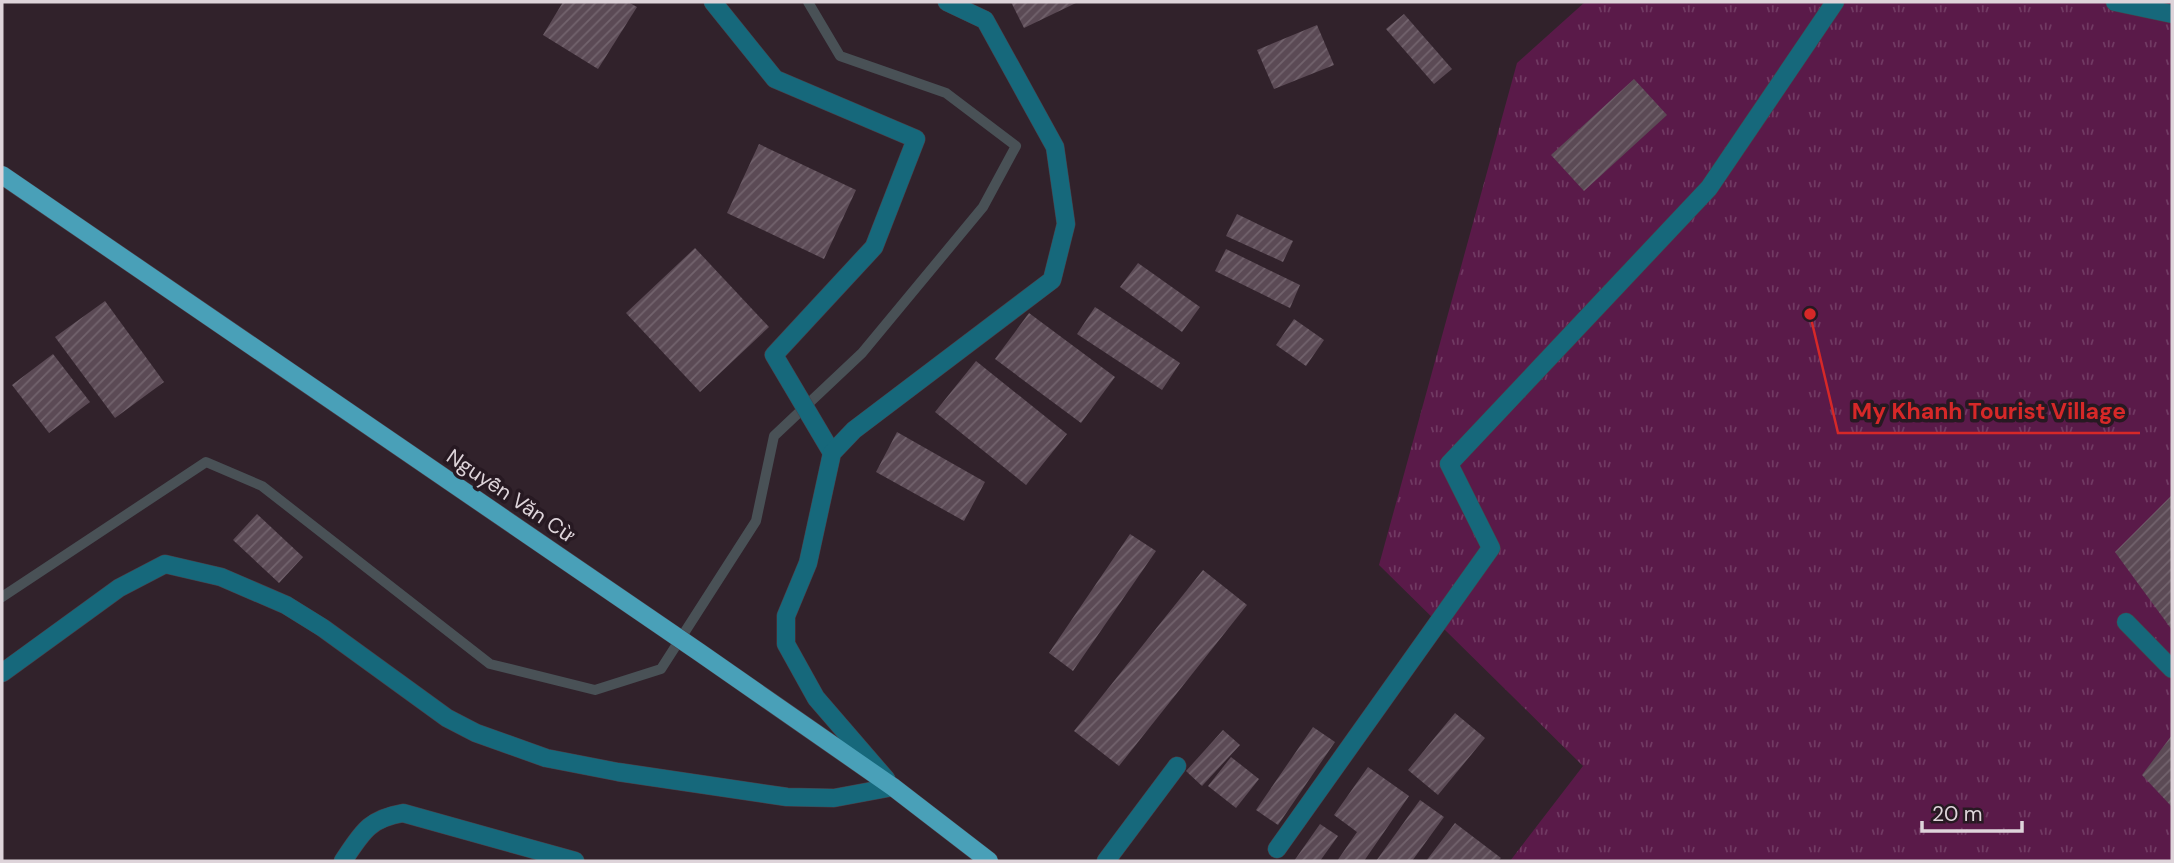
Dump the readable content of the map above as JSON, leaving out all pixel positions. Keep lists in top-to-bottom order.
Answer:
{
  "streets": {
    "main road": ["Nguyễn Văn Cừ"]
  },
  "places": ["My Khanh Tourist Village"],
  "scale_bar": "20 m"
}
